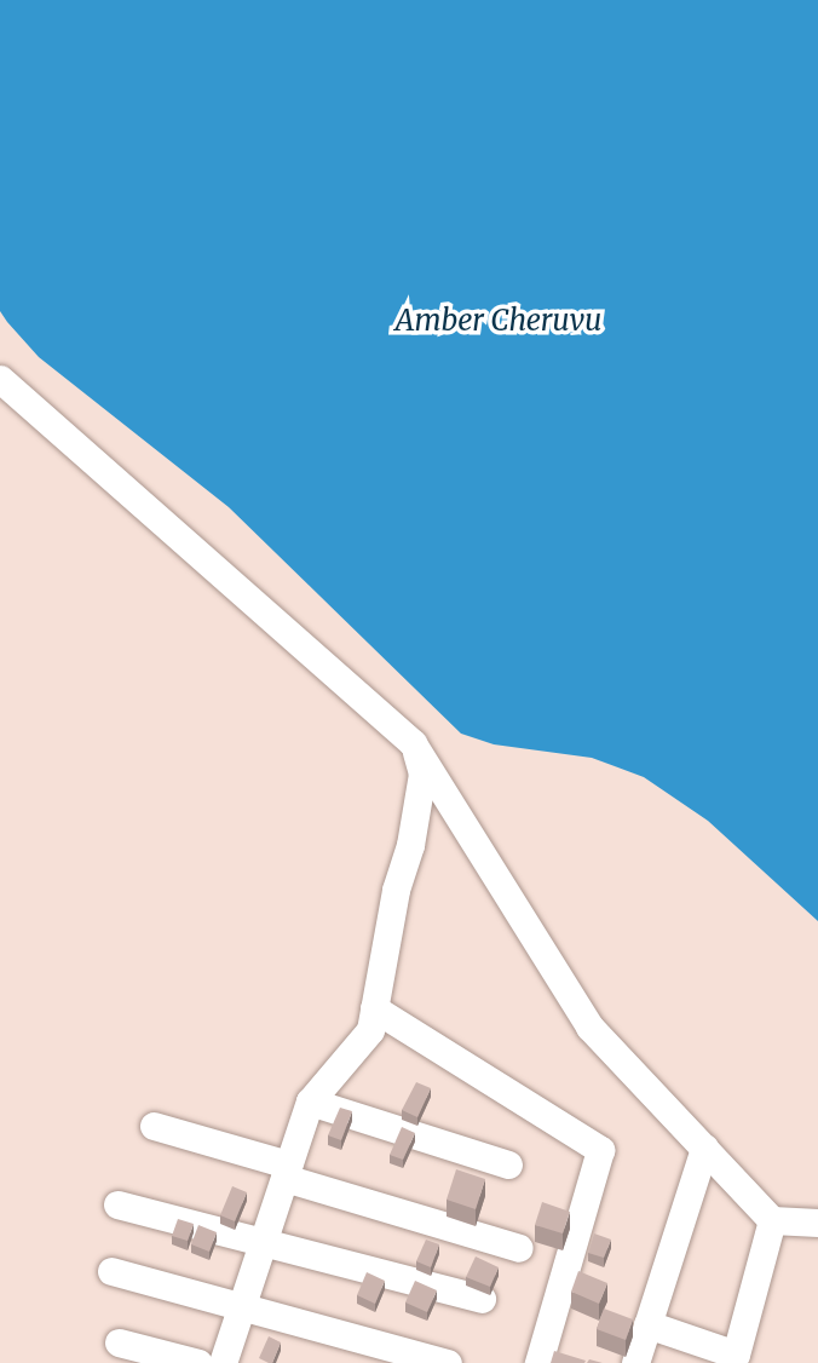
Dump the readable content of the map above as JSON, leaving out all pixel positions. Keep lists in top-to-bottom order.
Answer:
{
  "water": ["Amber Cheruvu"]
}
